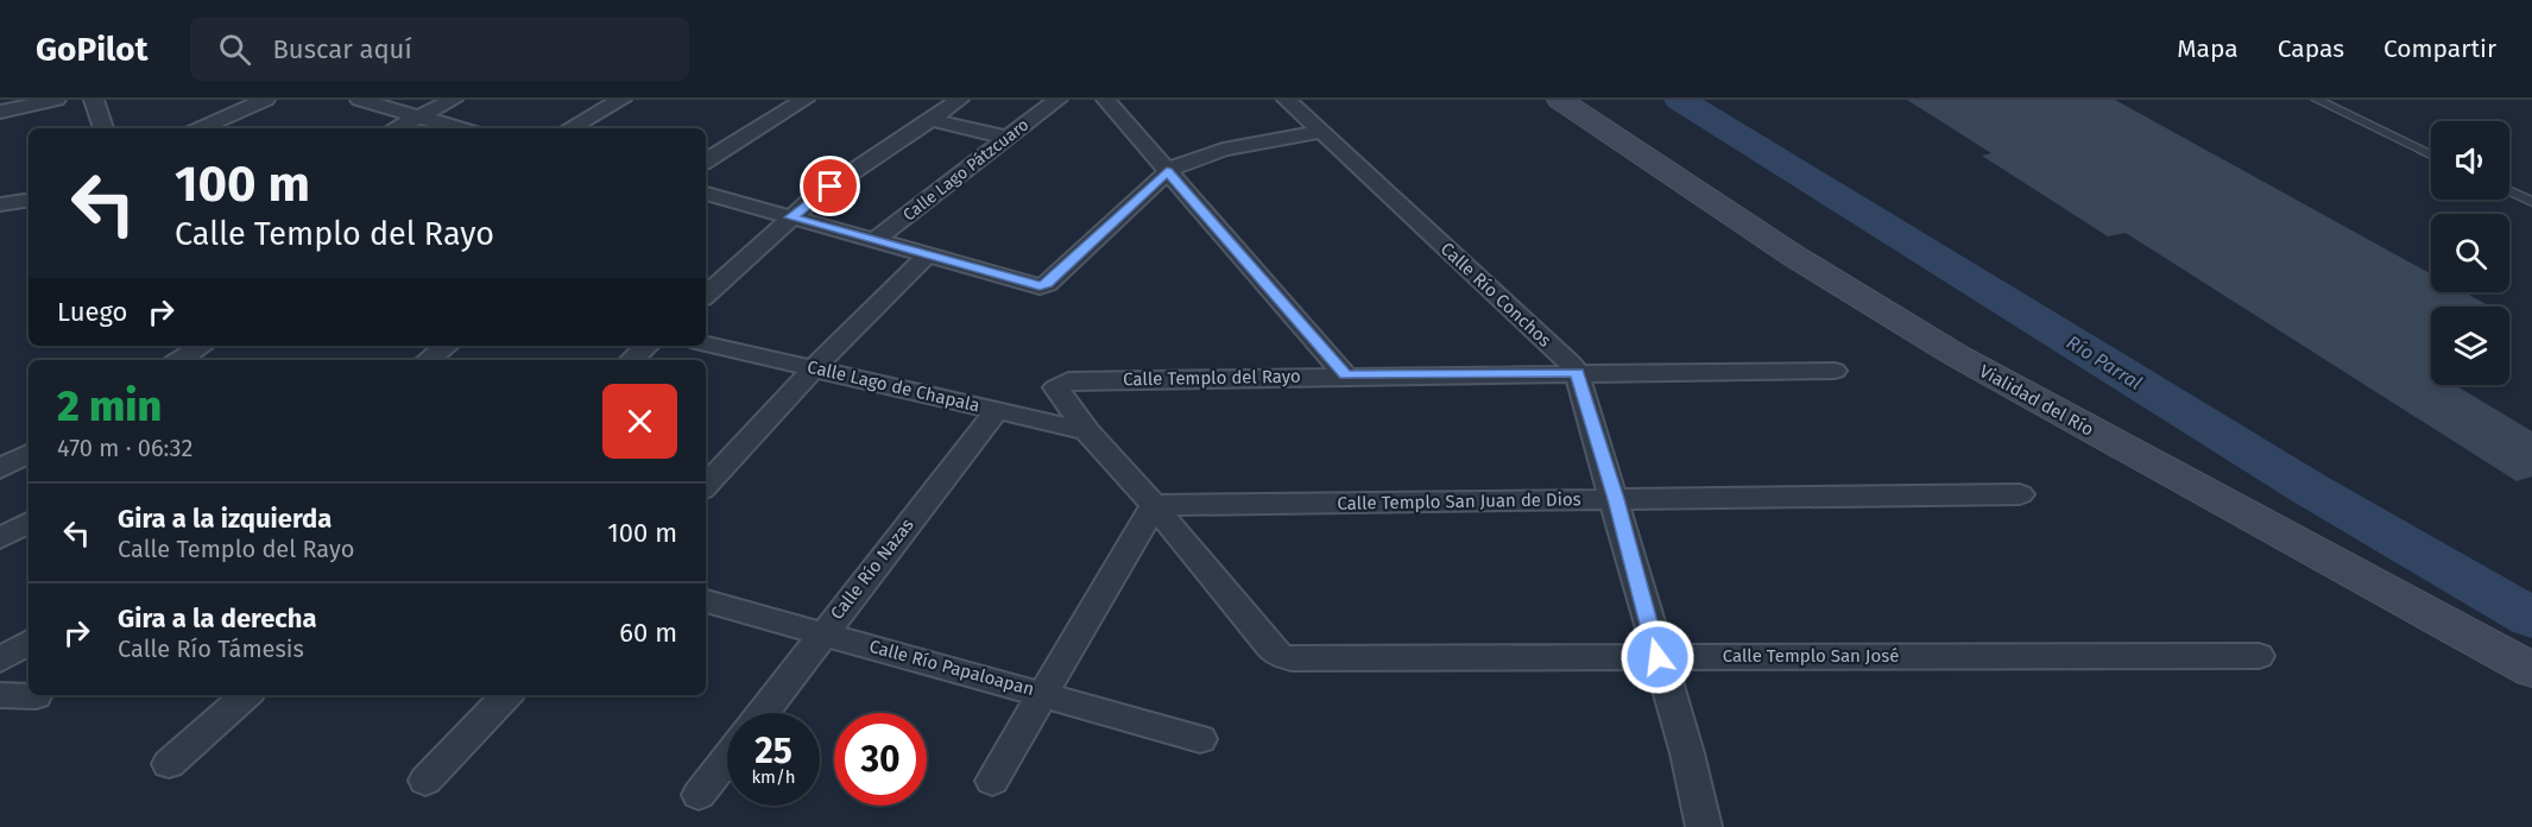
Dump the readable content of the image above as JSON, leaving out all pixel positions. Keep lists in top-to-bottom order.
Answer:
{
  "streets": {
    "main road": ["Vialidad del Río"],
    "street": [
      "Calle Lago Pátzcuaro",
      "Calle Río Conchos",
      "Calle Templo del Rayo",
      "Calle Lago de Chapala",
      "Calle Templo San Juan de Dios",
      "Calle Río Nazas",
      "Calle Templo San José",
      "Calle Río Papaloapan"
    ]
  },
  "crossings": [
    ["Calle Río Conchos", "Calle Templo del Rayo"],
    ["Calle Río Conchos", "Calle Templo San Juan de Dios"],
    ["Calle Río Conchos", "Calle Templo San José"],
    ["Calle Templo del Rayo", "Calle Lago de Chapala"],
    ["Calle Lago de Chapala", "Calle Río Nazas"],
    ["Calle Templo San Juan de Dios", "Calle Templo San José"],
    ["Calle Río Nazas", "Calle Río Papaloapan"]
  ],
  "water": ["Río Parral"],
  "page": {
    "header": "GoPilot",
    "search": "Buscar aquí",
    "nav": ["Mapa", "Capas", "Compartir"],
    "turn": ["100 m", "Calle Templo del Rayo"],
    "then": "Luego",
    "heading": ["2 min", "470 m · 06:32"],
    "list": [
      {
        "name": "Gira a la izquierda",
        "note": "Calle Templo del Rayo",
        "value": "100 m"
      },
      {
        "name": "Gira a la derecha",
        "note": "Calle Río Támesis",
        "value": "60 m"
      }
    ],
    "speed": "25 km/h",
    "limit": "30"
  }
}
